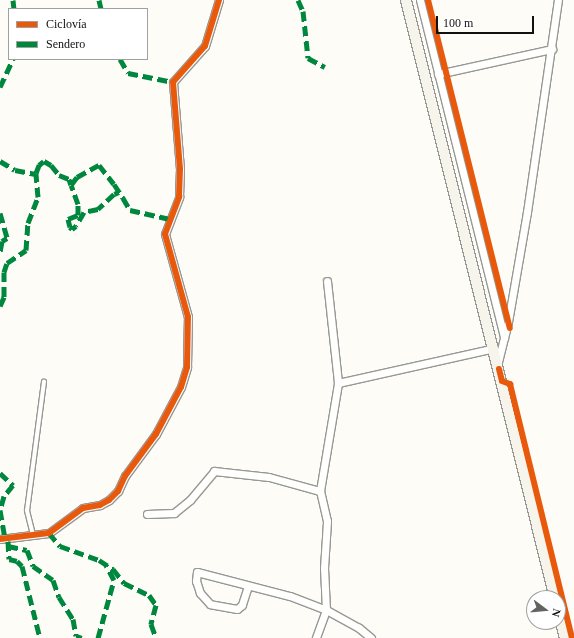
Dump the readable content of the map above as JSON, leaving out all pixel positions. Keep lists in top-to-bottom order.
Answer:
{
  "legend": ["Ciclovía", "Sendero"],
  "scale_bar": "100 m",
  "north": "right"
}
